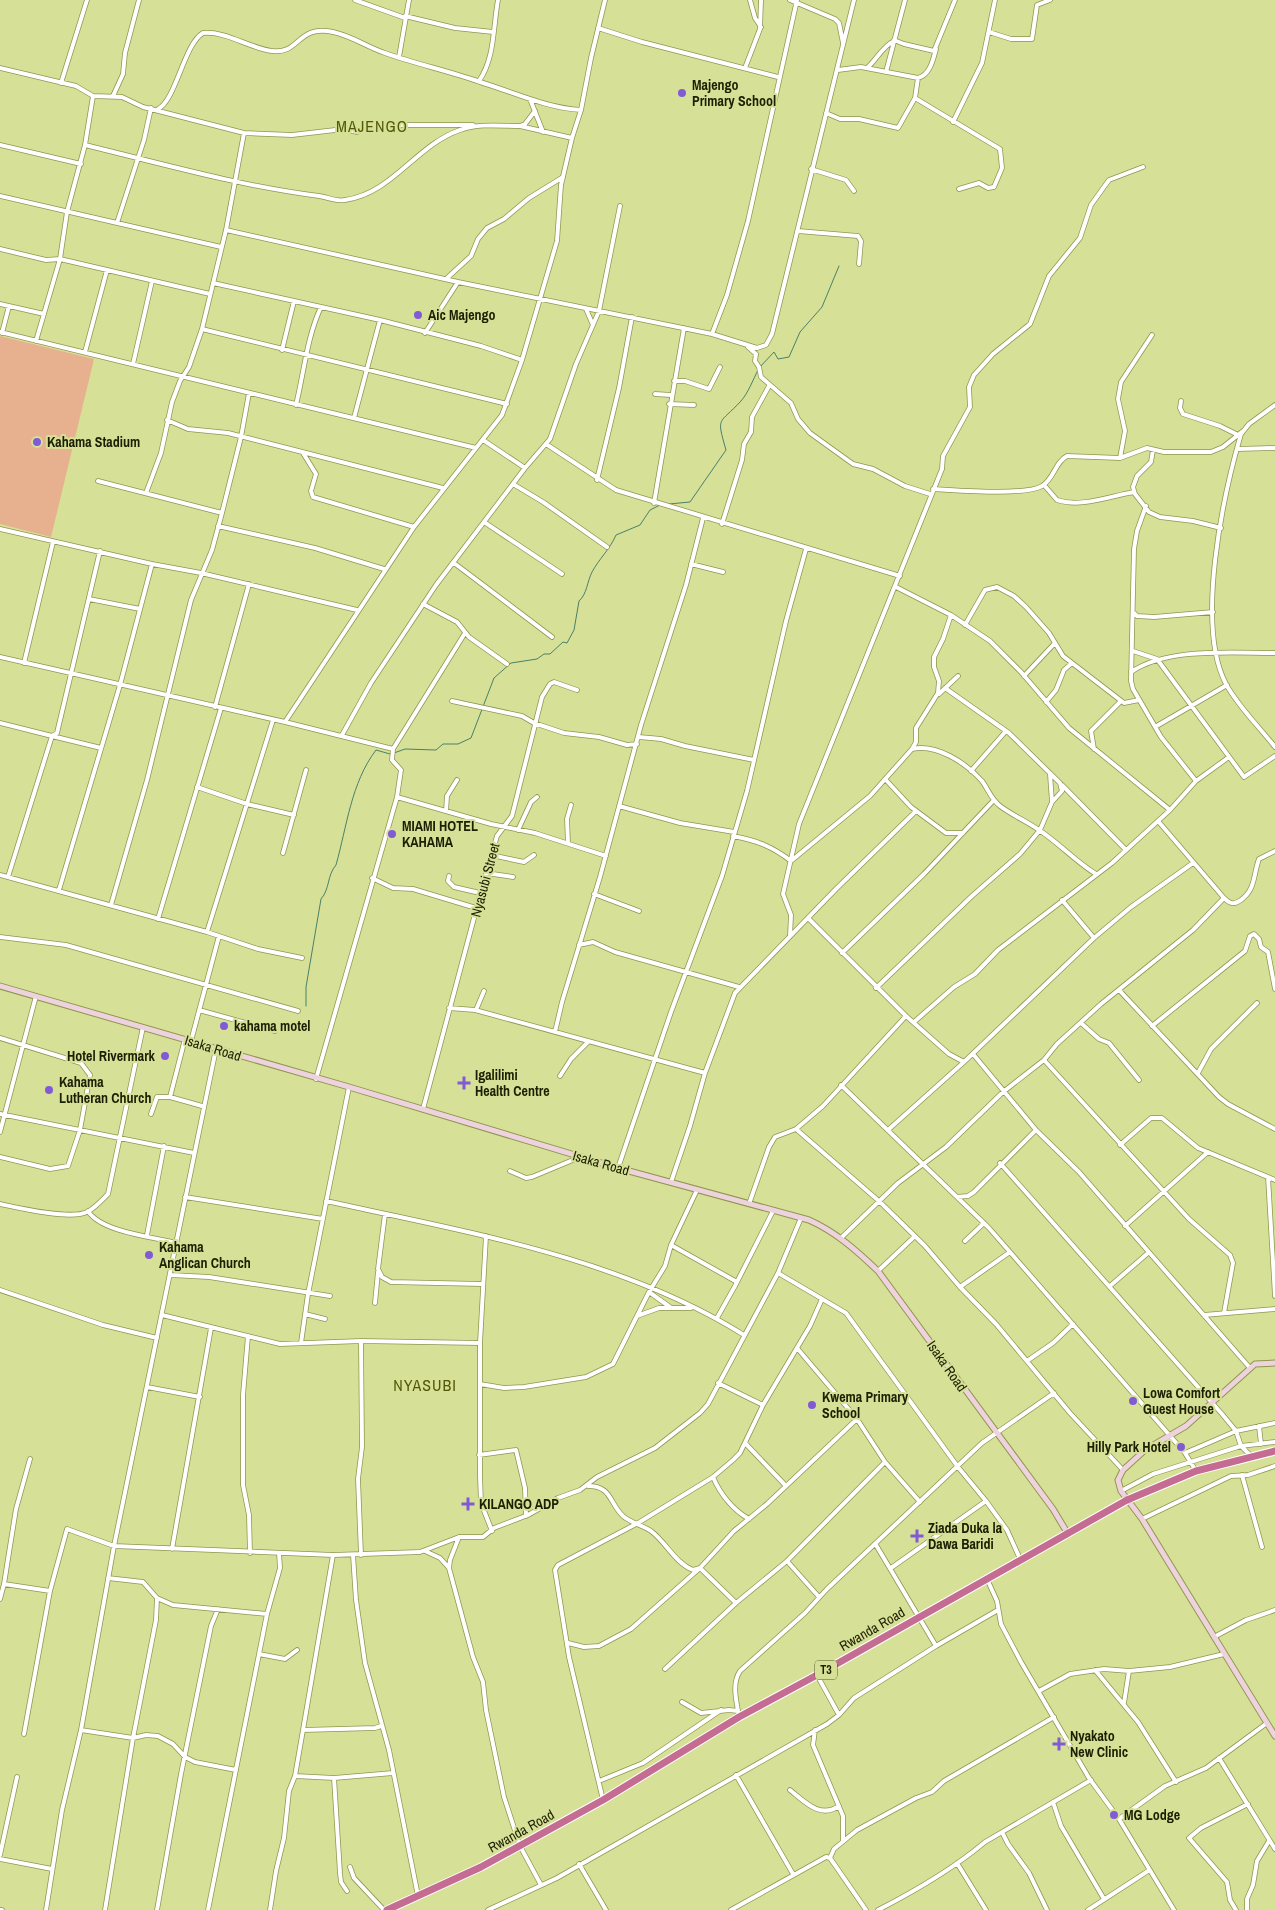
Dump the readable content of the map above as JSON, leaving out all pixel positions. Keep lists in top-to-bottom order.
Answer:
{
  "streets": {
    "highway": ["Rwanda Road", "T3"],
    "street": ["Nyasubi Street", "Isaka Road"]
  },
  "crossings": [
    ["Nyasubi Street", "Isaka Road"],
    ["Isaka Road", "Rwanda Road"]
  ],
  "districts": ["MAJENGO", "NYASUBI"],
  "places": {
    "other": [
      "Majengo Primary School",
      "Aic Majengo",
      "Kahama Stadium",
      "MIAMI HOTEL KAHAMA",
      "kahama motel",
      "Hotel Rivermark",
      "Kahama Lutheran Church",
      "Kahama Anglican Church",
      "Lowa Comfort Guest House",
      "Kwema Primary School",
      "Hilly Park Hotel",
      "MG Lodge"
    ],
    "health": [
      "Igalilimi Health Centre",
      "KILANGO ADP",
      "Ziada Duka la Dawa Baridi",
      "Nyakato New Clinic"
    ]
  }
}
